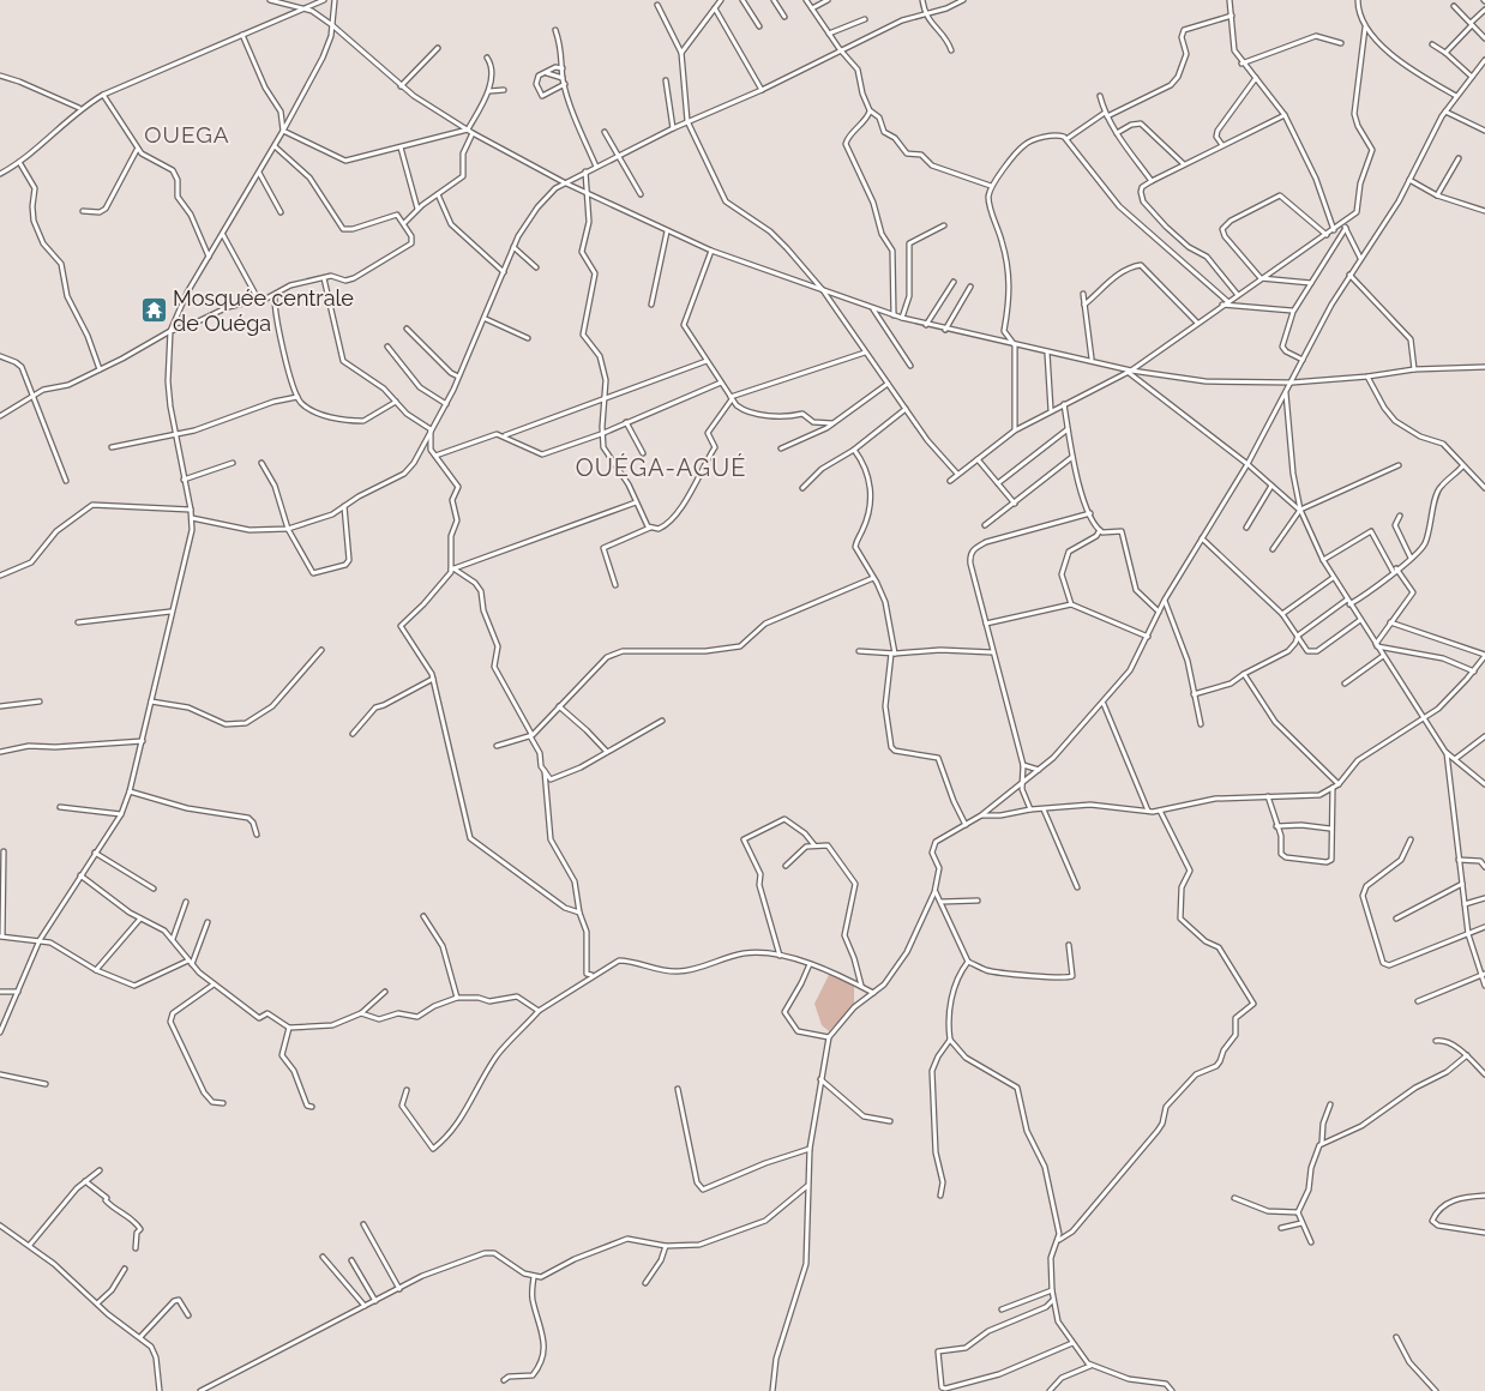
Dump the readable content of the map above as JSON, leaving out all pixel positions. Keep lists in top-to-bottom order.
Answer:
{
  "districts": ["OUEGA", "OUÉGA-AGUÉ"],
  "places": {
    "temple": ["Mosquée centrale de Ouéga"]
  }
}
